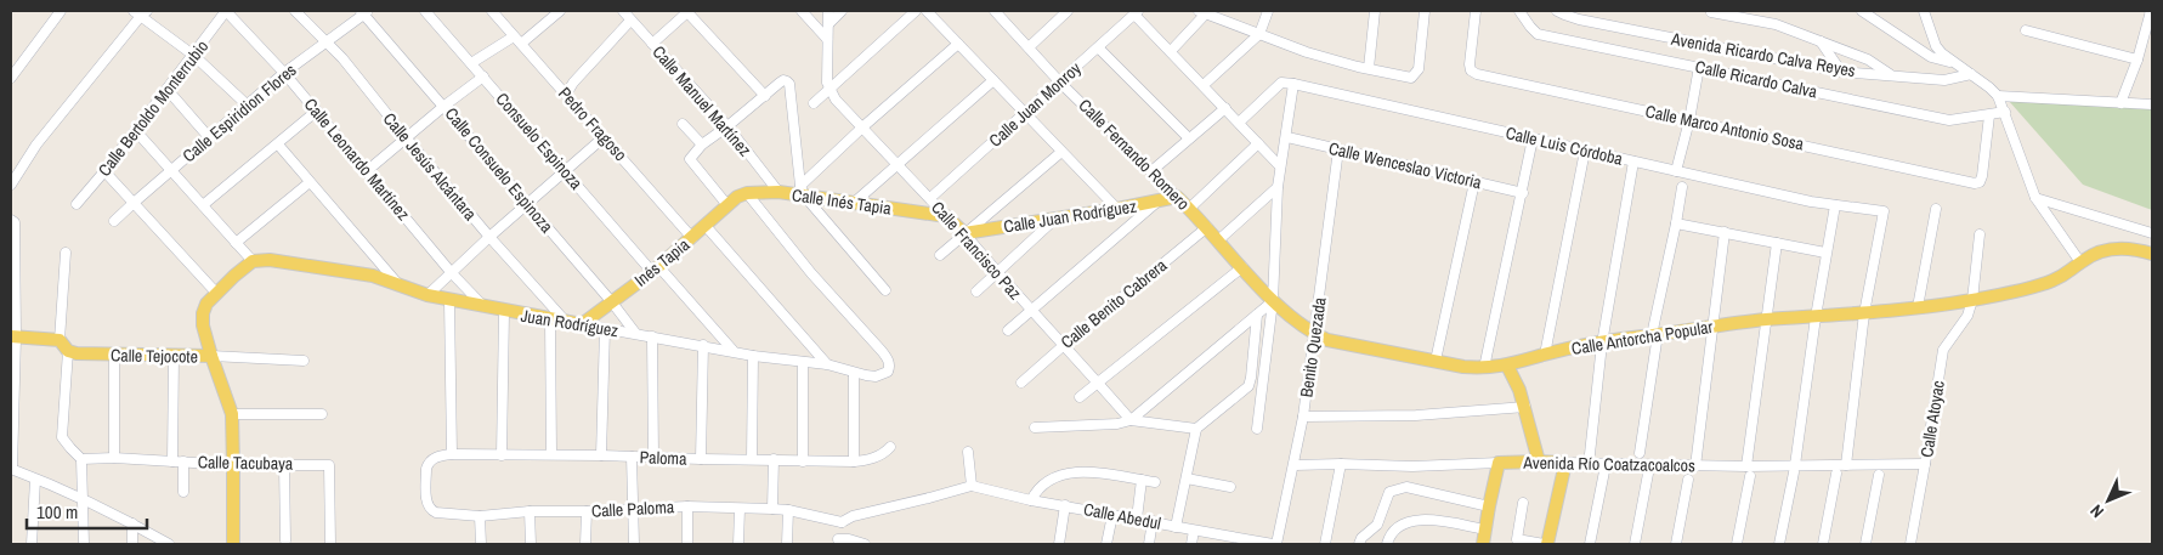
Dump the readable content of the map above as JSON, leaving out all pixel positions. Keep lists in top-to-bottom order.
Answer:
{
  "streets": {
    "main road": [
      "Calle Fernando Romero",
      "Calle Inés Tapia",
      "Calle Juan Rodríguez",
      "Calle Francisco Paz",
      "Inés Tapia",
      "Juan Rodríguez",
      "Calle Antorcha Popular",
      "Calle Tejocote",
      "Avenida Río Coatzacoalcos"
    ],
    "street": [
      "Avenida Ricardo Calva Reyes",
      "Calle Ricardo Calva",
      "Calle Manuel Martínez",
      "Calle Juan Monroy",
      "Calle Bertoldo Monterrubio",
      "Calle Espiridion Flores",
      "Pedro Fragoso",
      "Calle Marco Antonio Sosa",
      "Consuelo Espinoza",
      "Calle Luis Córdoba",
      "Calle Leonardo Martínez",
      "Calle Wenceslao Victoria",
      "Calle Jesús Alcántara",
      "Calle Consuelo Espinoza",
      "Calle Benito Cabrera",
      "Benito Quezada",
      "Calle Atoyac",
      "Paloma",
      "Calle Tacubaya",
      "Calle Paloma",
      "Calle Abedul"
    ]
  },
  "crossings": [
    ["Calle Ricardo Calva", "Calle Marco Antonio Sosa"],
    ["Calle Manuel Martínez", "Calle Inés Tapia"],
    ["Calle Juan Monroy", "Calle Fernando Romero"],
    ["Calle Juan Monroy", "Calle Francisco Paz"],
    ["Calle Bertoldo Monterrubio", "Calle Leonardo Martínez"],
    ["Calle Espiridion Flores", "Calle Leonardo Martínez"],
    ["Calle Espiridion Flores", "Calle Jesús Alcántara"],
    ["Calle Espiridion Flores", "Calle Consuelo Espinoza"],
    ["Pedro Fragoso", "Inés Tapia"],
    ["Consuelo Espinoza", "Inés Tapia"],
    ["Consuelo Espinoza", "Juan Rodríguez"],
    ["Calle Luis Córdoba", "Calle Antorcha Popular"],
    ["Calle Fernando Romero", "Calle Juan Rodríguez"],
    ["Calle Fernando Romero", "Calle Benito Cabrera"],
    ["Calle Fernando Romero", "Calle Antorcha Popular"],
    ["Calle Fernando Romero", "Benito Quezada"],
    ["Calle Leonardo Martínez", "Juan Rodríguez"],
    ["Calle Wenceslao Victoria", "Benito Quezada"],
    ["Calle Jesús Alcántara", "Juan Rodríguez"],
    ["Calle Consuelo Espinoza", "Inés Tapia"],
    ["Calle Consuelo Espinoza", "Juan Rodríguez"],
    ["Calle Inés Tapia", "Calle Francisco Paz"],
    ["Calle Inés Tapia", "Inés Tapia"],
    ["Calle Inés Tapia", "Juan Rodríguez"],
    ["Calle Juan Rodríguez", "Calle Francisco Paz"],
    ["Calle Francisco Paz", "Calle Benito Cabrera"],
    ["Inés Tapia", "Juan Rodríguez"],
    ["Calle Antorcha Popular", "Benito Quezada"],
    ["Calle Antorcha Popular", "Calle Atoyac"],
    ["Benito Quezada", "Avenida Río Coatzacoalcos"],
    ["Benito Quezada", "Calle Abedul"],
    ["Calle Atoyac", "Avenida Río Coatzacoalcos"],
    ["Paloma", "Calle Paloma"]
  ],
  "scale_bar": "100 m",
  "north": "bottom left"
}
